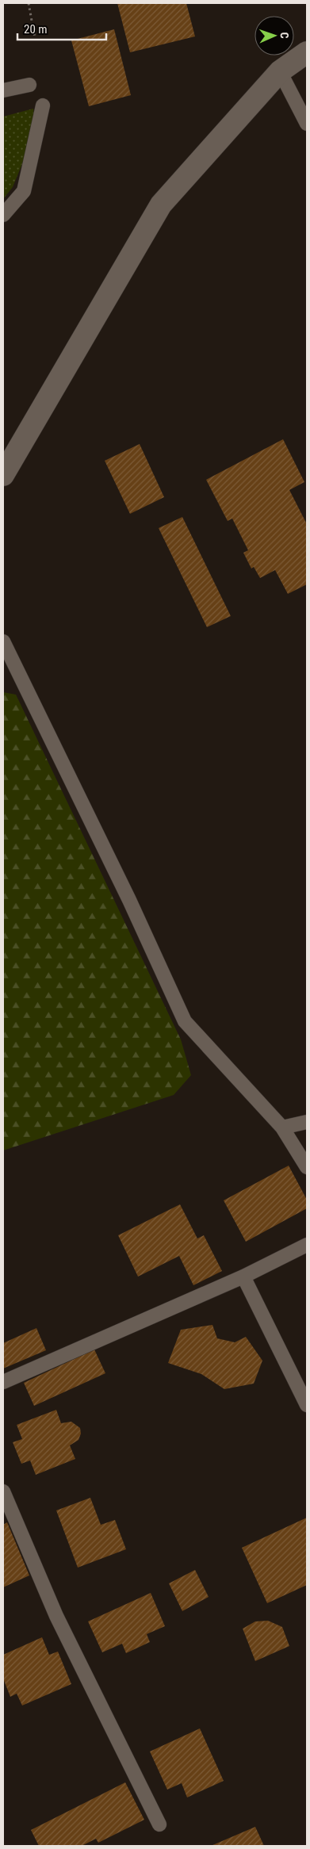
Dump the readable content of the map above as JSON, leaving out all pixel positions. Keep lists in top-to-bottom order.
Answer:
{
  "scale_bar": "20 m",
  "north": "right"
}
